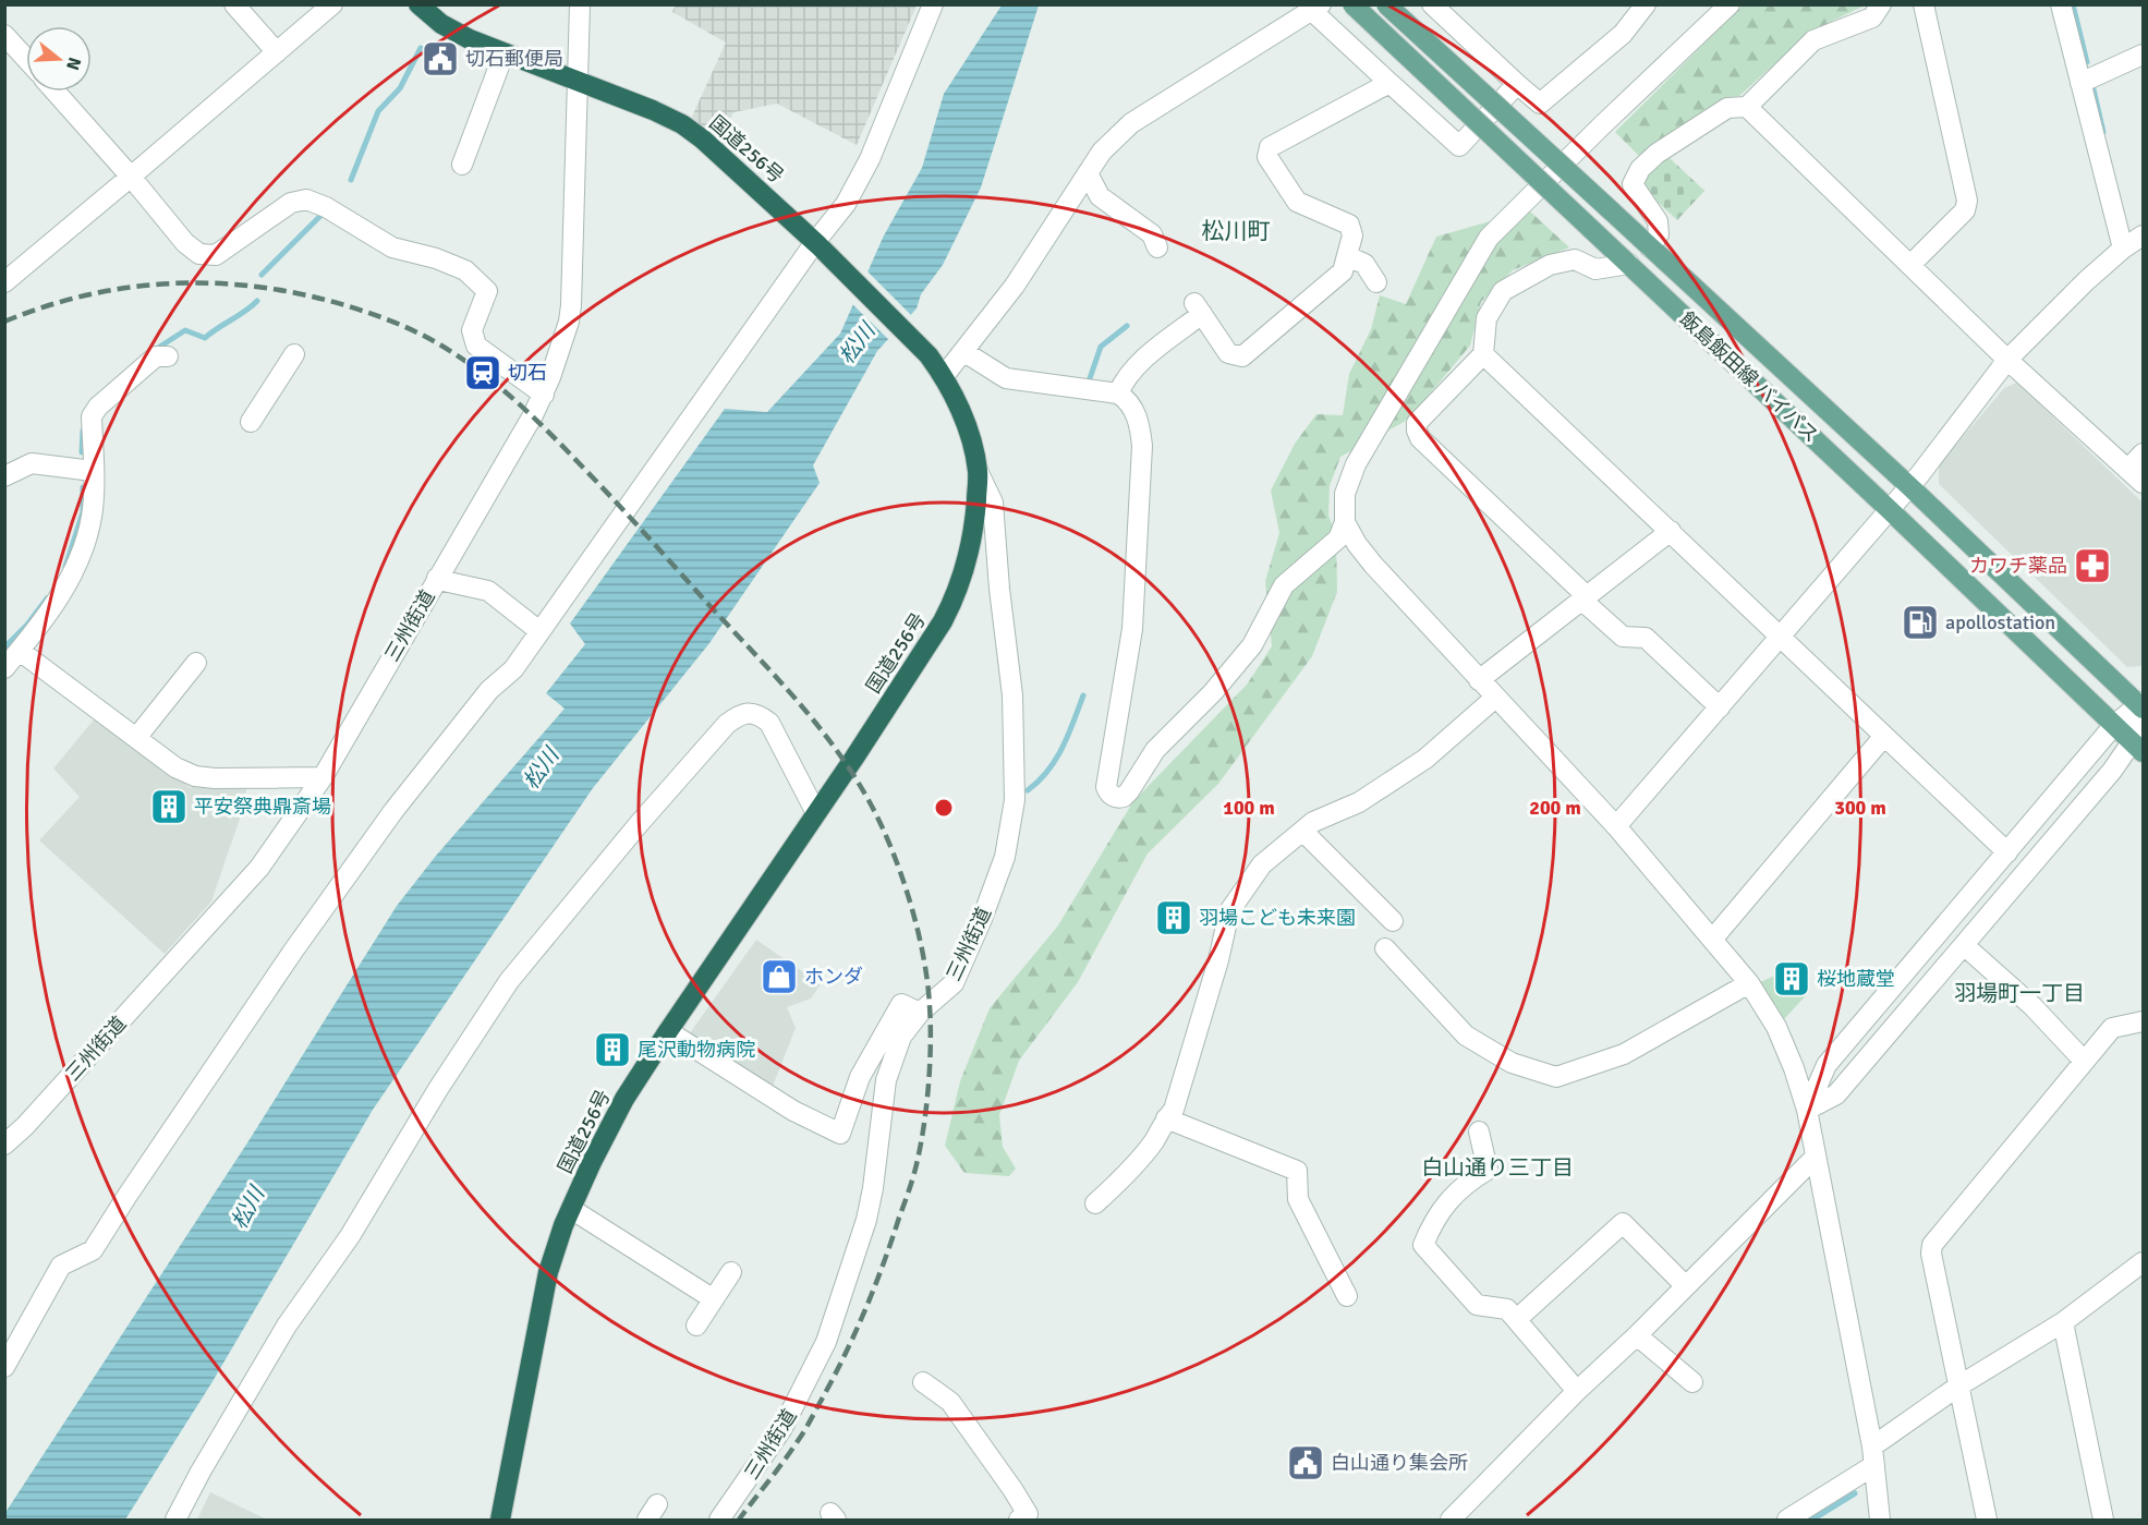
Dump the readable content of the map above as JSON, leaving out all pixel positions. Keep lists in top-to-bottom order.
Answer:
{
  "streets": {
    "highway": ["国道256号"],
    "main road": ["飯島飯田線 バイパス"],
    "street": ["三州街道"]
  },
  "crossings": [
    ["国道256号", "三州街道"]
  ],
  "districts": ["松川町", "羽場町一丁目", "白山通り三丁目"],
  "water": ["松川"],
  "places": {
    "public building": ["切石郵便局", "白山通り集会所"],
    "station": ["切石"],
    "pharmacy": ["カワチ薬品"],
    "fuel station": ["apollostation"],
    "building": [
      "平安祭典鼎斎場",
      "羽場こども未来園",
      "桜地蔵堂",
      "尾沢動物病院"
    ],
    "shop": ["ホンダ"]
  },
  "north": "right",
  "rings": ["100 m", "200 m", "300 m"]
}
